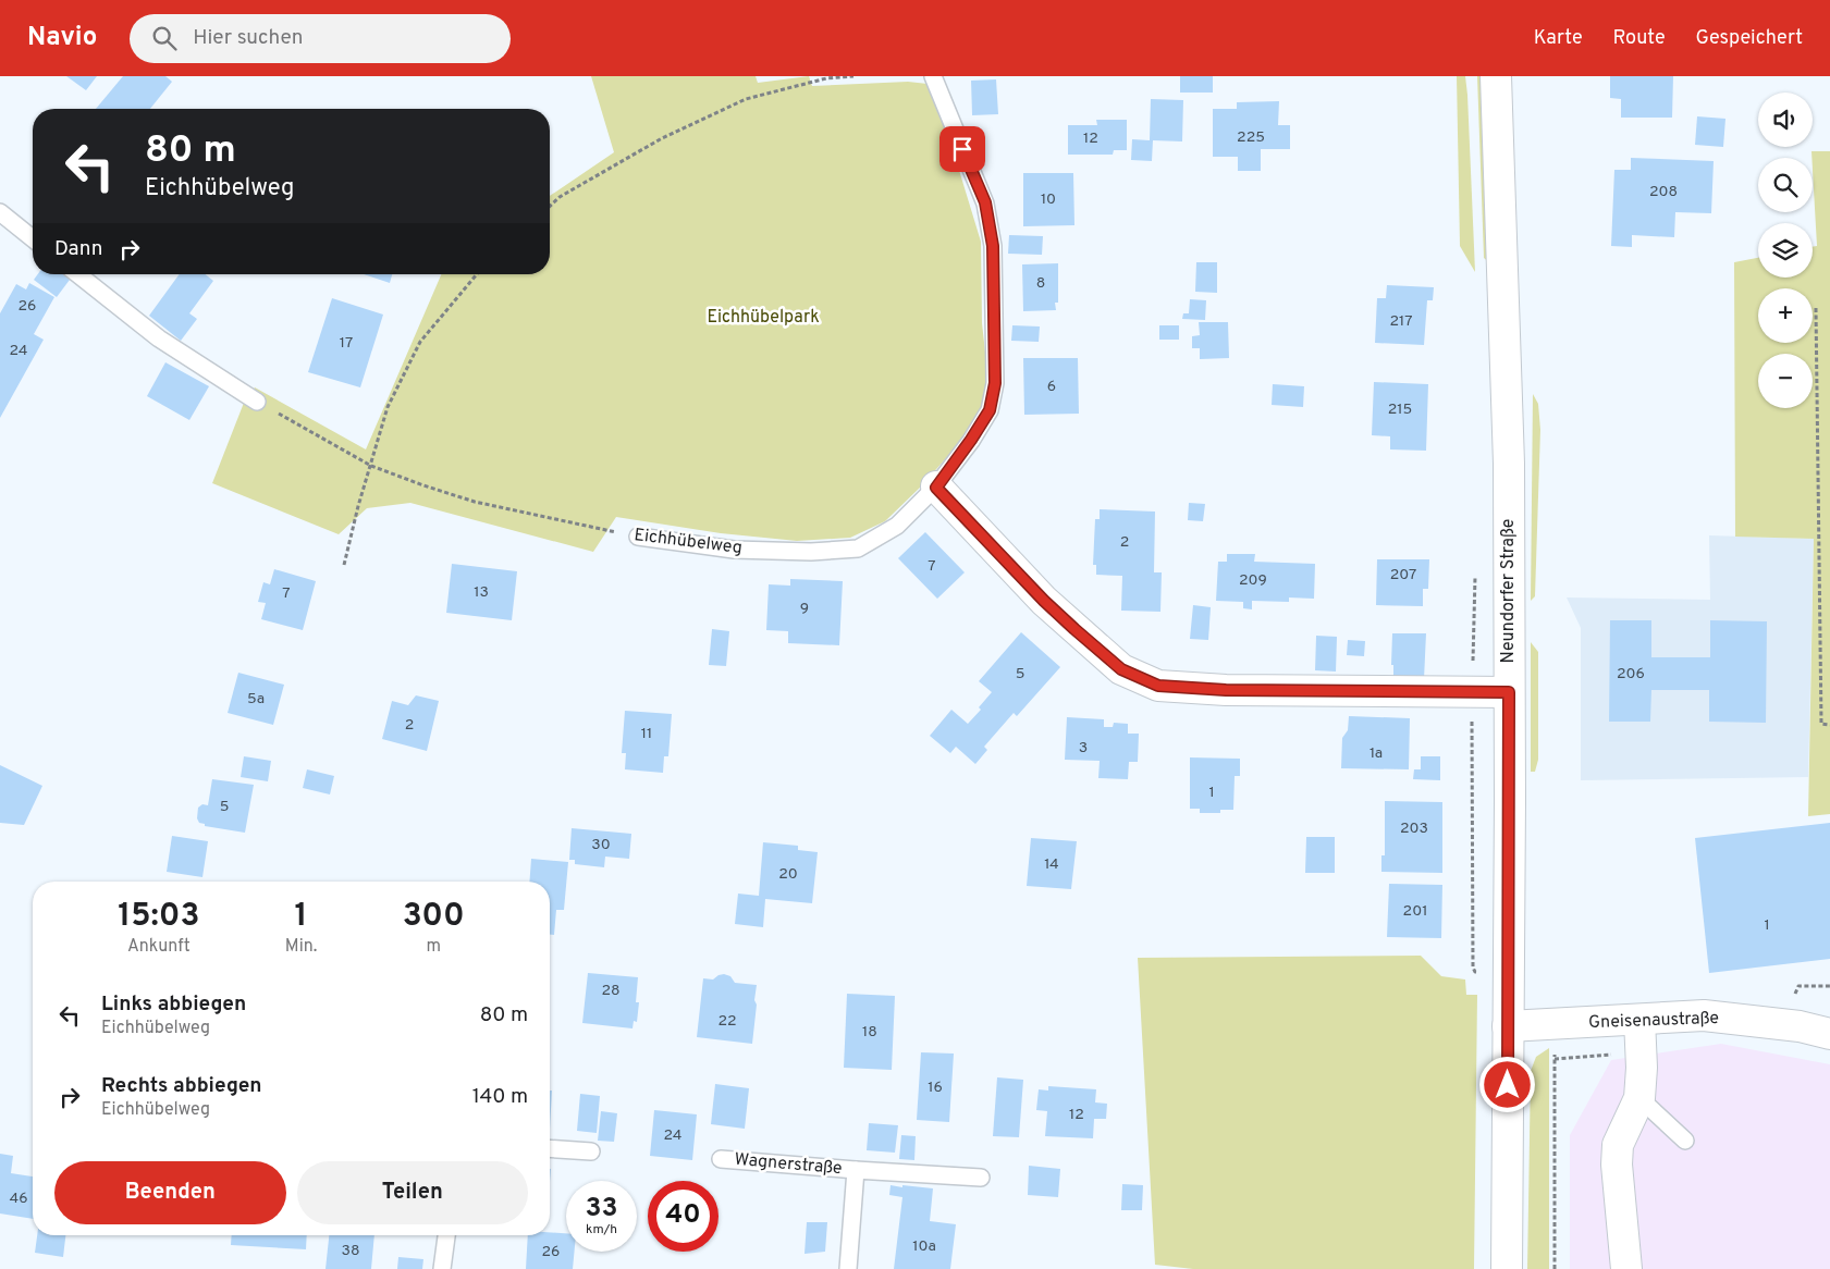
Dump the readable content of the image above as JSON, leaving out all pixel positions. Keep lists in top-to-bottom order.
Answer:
{
  "streets": {
    "street": ["Neundorfer Straße", "Gneisenaustraße"],
    "lane": ["Eichhübelweg", "Wagnerstraße"]
  },
  "crossings": [
    ["Neundorfer Straße", "Gneisenaustraße"]
  ],
  "parks": ["Eichhübelpark"],
  "house_numbers": [
    "225",
    "12",
    "208",
    "10",
    "8",
    "26",
    "217",
    "17",
    "24",
    "6",
    "215",
    "2",
    "7",
    "207",
    "209",
    "13",
    "7",
    "9",
    "5",
    "206",
    "5a",
    "2",
    "11",
    "3",
    "1a",
    "1",
    "5",
    "203",
    "30",
    "14",
    "20",
    "201",
    "1",
    "28",
    "22",
    "18",
    "16",
    "12",
    "24",
    "46",
    "10a",
    "38",
    "26"
  ],
  "page": {
    "header": "Navio",
    "search": "Hier suchen",
    "nav": ["Karte", "Route", "Gespeichert"],
    "map_buttons": ["+", "−"],
    "turn": ["80 m", "Eichhübelweg"],
    "then": "Dann",
    "eta": [
      "15:03",
      "Ankunft",
      "1",
      "Min.",
      "300",
      "m"
    ],
    "list": [
      {
        "name": "Links abbiegen",
        "note": "Eichhübelweg",
        "value": "80 m"
      },
      {
        "name": "Rechts abbiegen",
        "note": "Eichhübelweg",
        "value": "140 m"
      }
    ],
    "buttons": ["Beenden", "Teilen"],
    "speed": "33 km/h",
    "limit": "40"
  }
}
